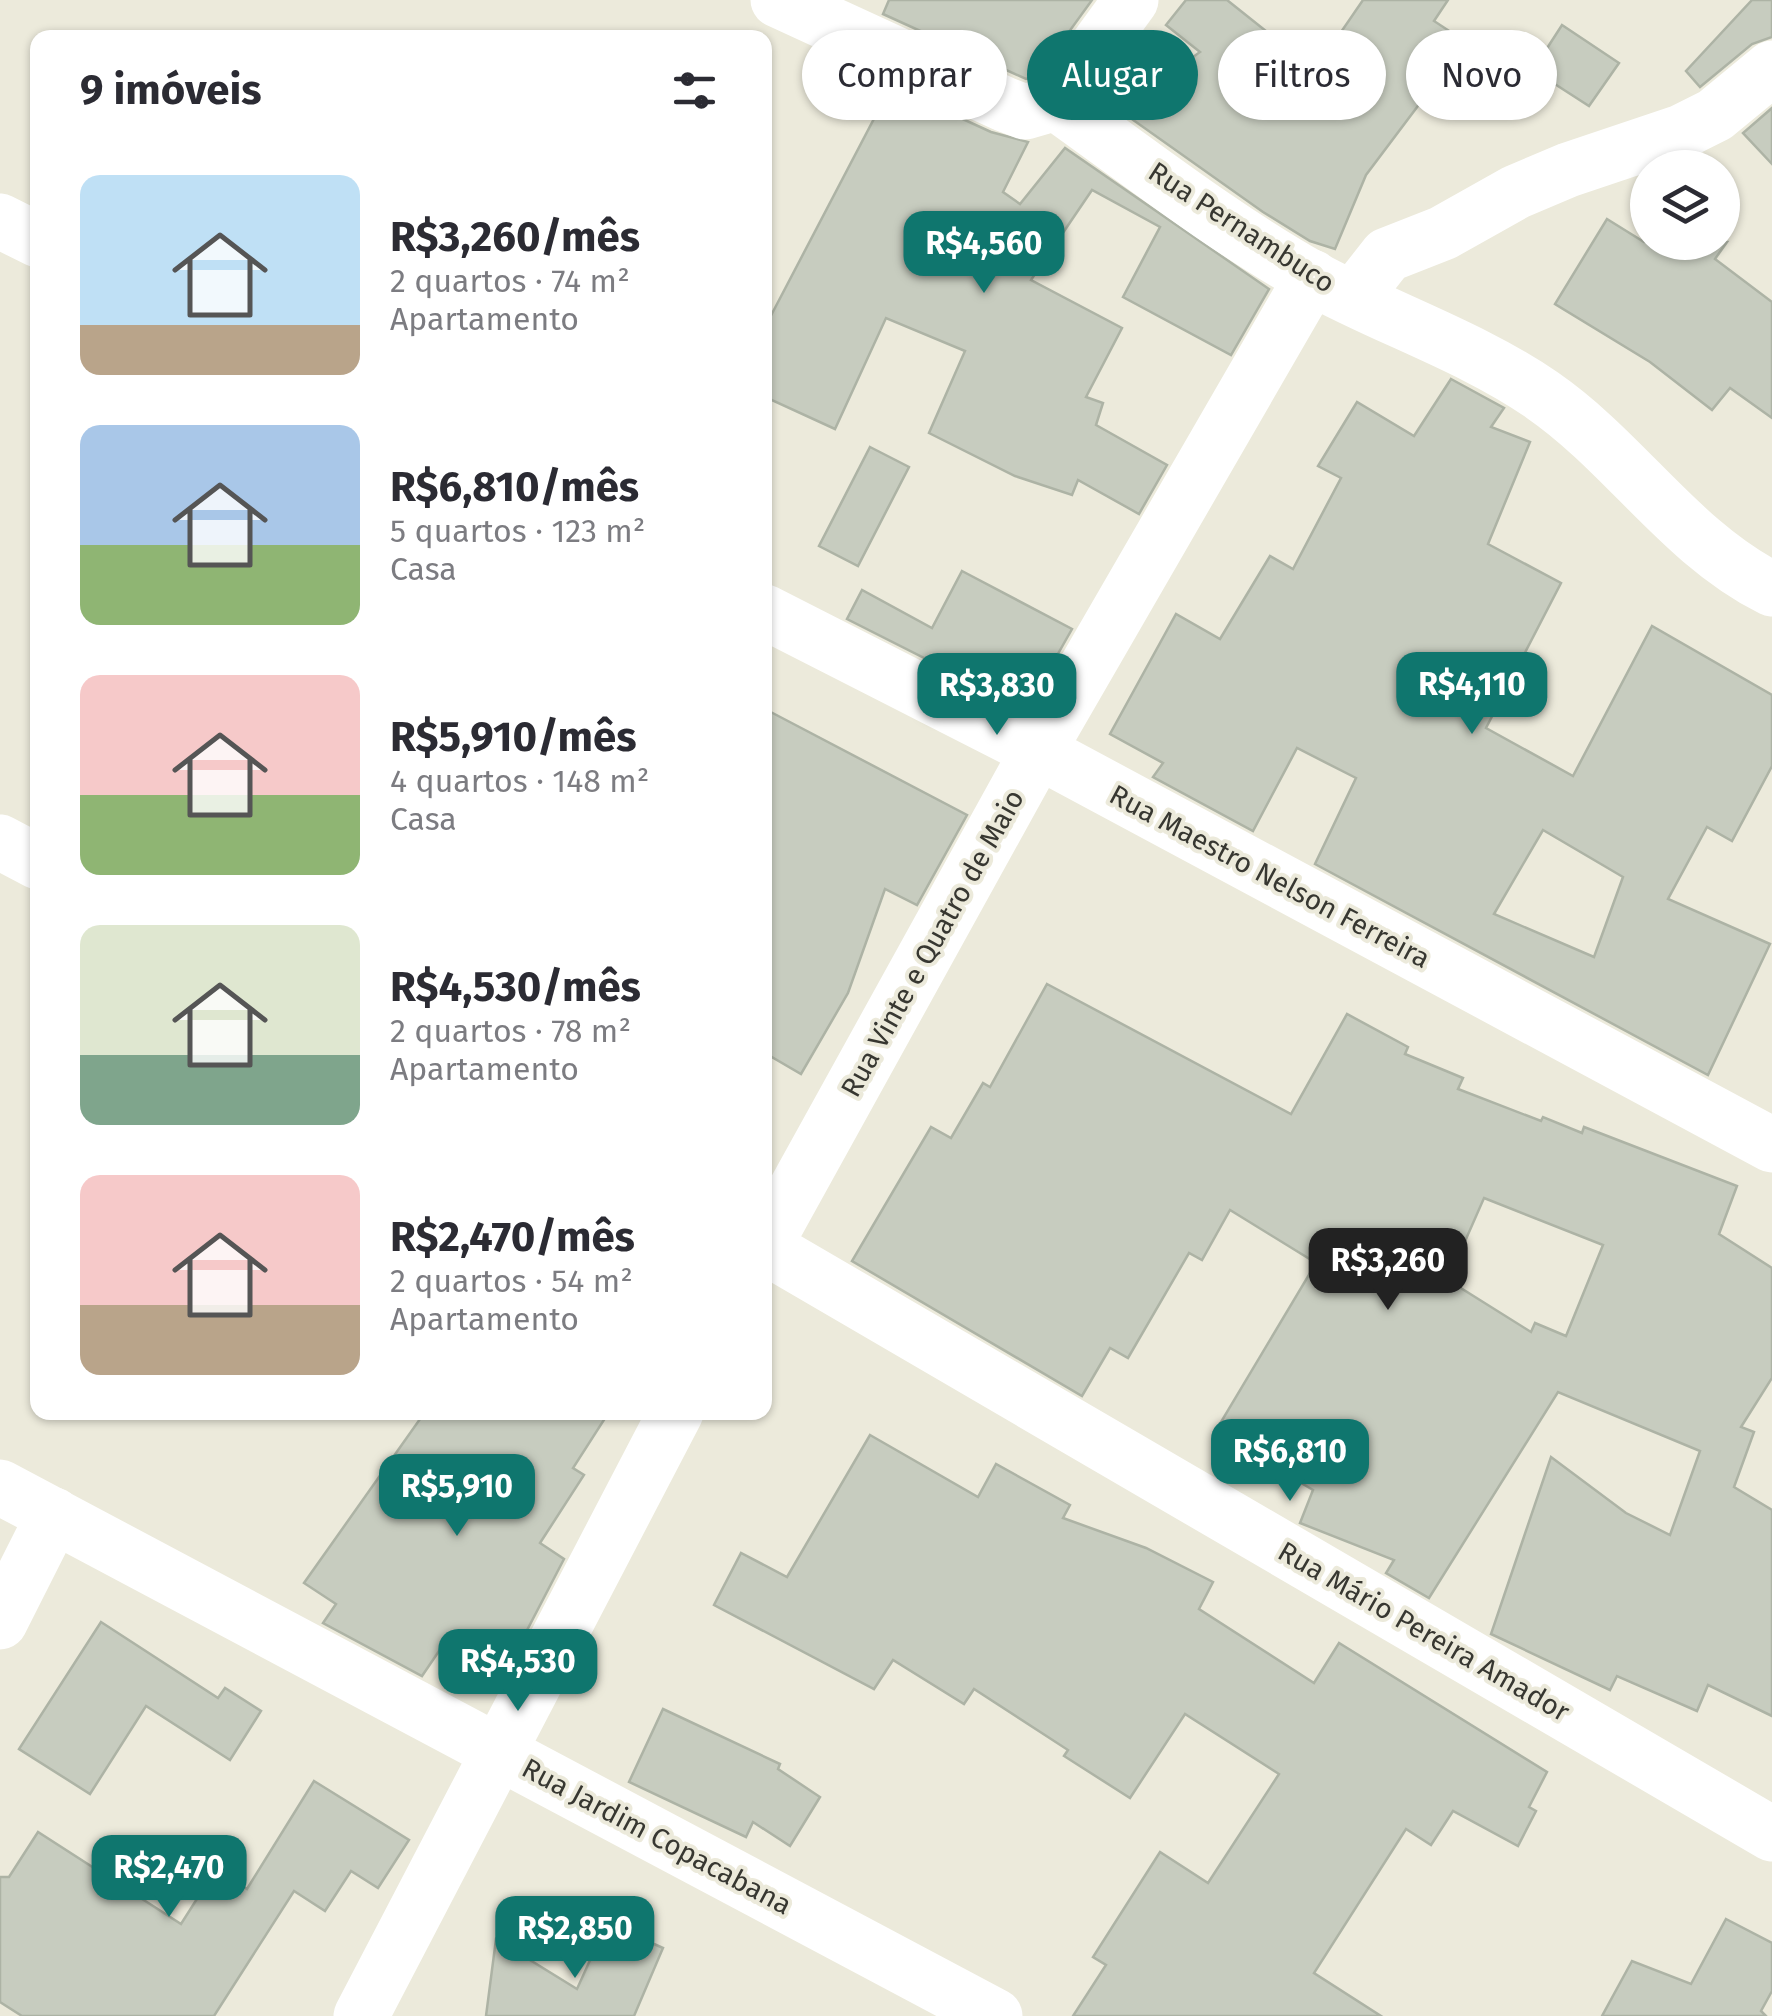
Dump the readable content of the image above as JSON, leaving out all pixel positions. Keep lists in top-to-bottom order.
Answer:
{
  "streets": {
    "street": [
      "Rua Pernambuco",
      "Rua Maestro Nelson Ferreira",
      "Rua Vinte e Quatro de Maio",
      "Rua Mário Pereira Amador",
      "Rua Jardim Copacabana"
    ]
  },
  "crossings": [
    ["Rua Pernambuco", "Rua Vinte e Quatro de Maio"],
    ["Rua Maestro Nelson Ferreira", "Rua Vinte e Quatro de Maio"]
  ],
  "page": {
    "chip": [
      "Comprar",
      "Alugar",
      "Filtros",
      "Novo"
    ],
    "heading": "9 imóveis",
    "list": [
      {
        "name": "R$3,260/mês",
        "note": "2 quartos · 74 m² · Apartamento"
      },
      {
        "name": "R$6,810/mês",
        "note": "5 quartos · 123 m² · Casa"
      },
      {
        "name": "R$5,910/mês",
        "note": "4 quartos · 148 m² · Casa"
      },
      {
        "name": "R$4,530/mês",
        "note": "2 quartos · 78 m² · Apartamento"
      },
      {
        "name": "R$2,470/mês",
        "note": "2 quartos · 54 m² · Apartamento"
      }
    ],
    "price": [
      "R$4,560",
      "R$4,110",
      "R$3,830",
      "R$3,260",
      "R$6,810",
      "R$5,910",
      "R$4,530",
      "R$2,470",
      "R$2,850"
    ]
  }
}
